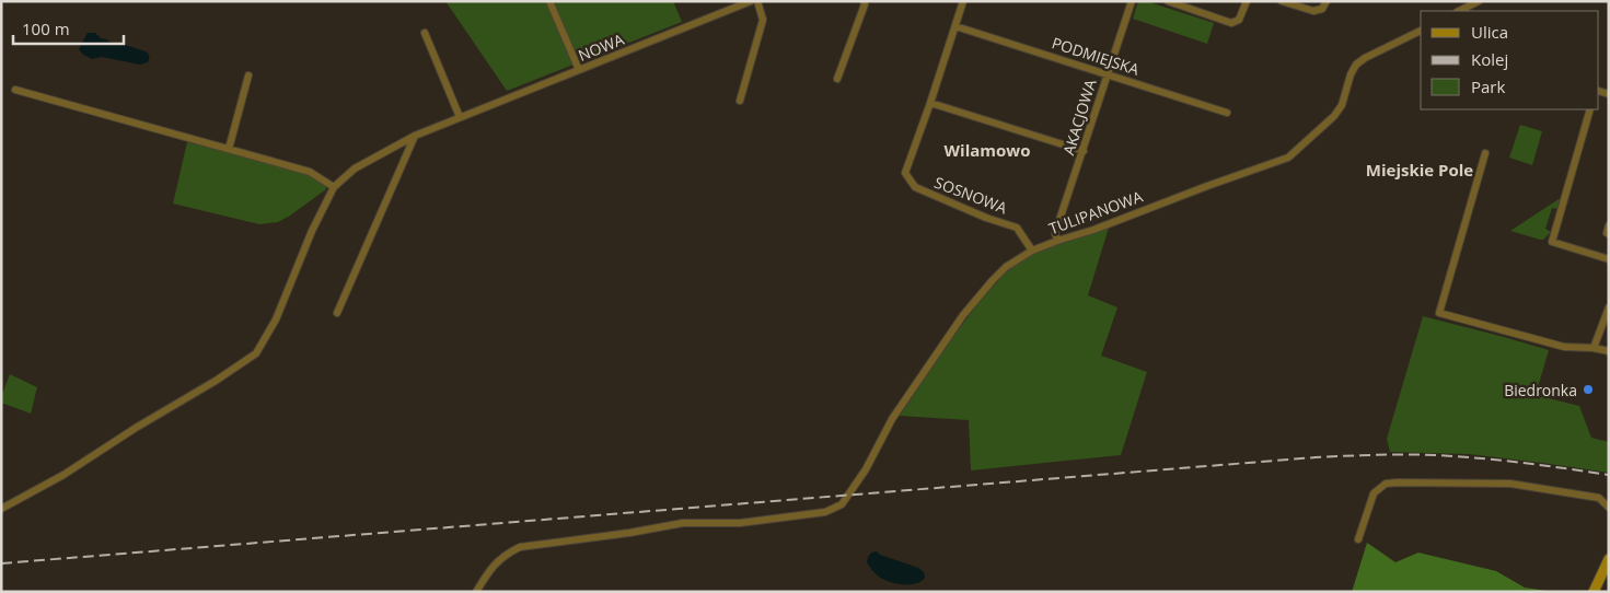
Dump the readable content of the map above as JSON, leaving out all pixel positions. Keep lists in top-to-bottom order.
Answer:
{
  "streets": {
    "street": [
      "NOWA",
      "PODMIEJSKA",
      "AKACJOWA",
      "SOSNOWA",
      "TULIPANOWA"
    ]
  },
  "crossings": [
    ["PODMIEJSKA", "AKACJOWA"],
    ["AKACJOWA", "TULIPANOWA"],
    ["SOSNOWA", "TULIPANOWA"]
  ],
  "districts": ["Wilamowo", "Miejskie Pole"],
  "places": ["Biedronka"],
  "legend": ["Ulica", "Kolej", "Park"],
  "scale_bar": "100 m"
}
